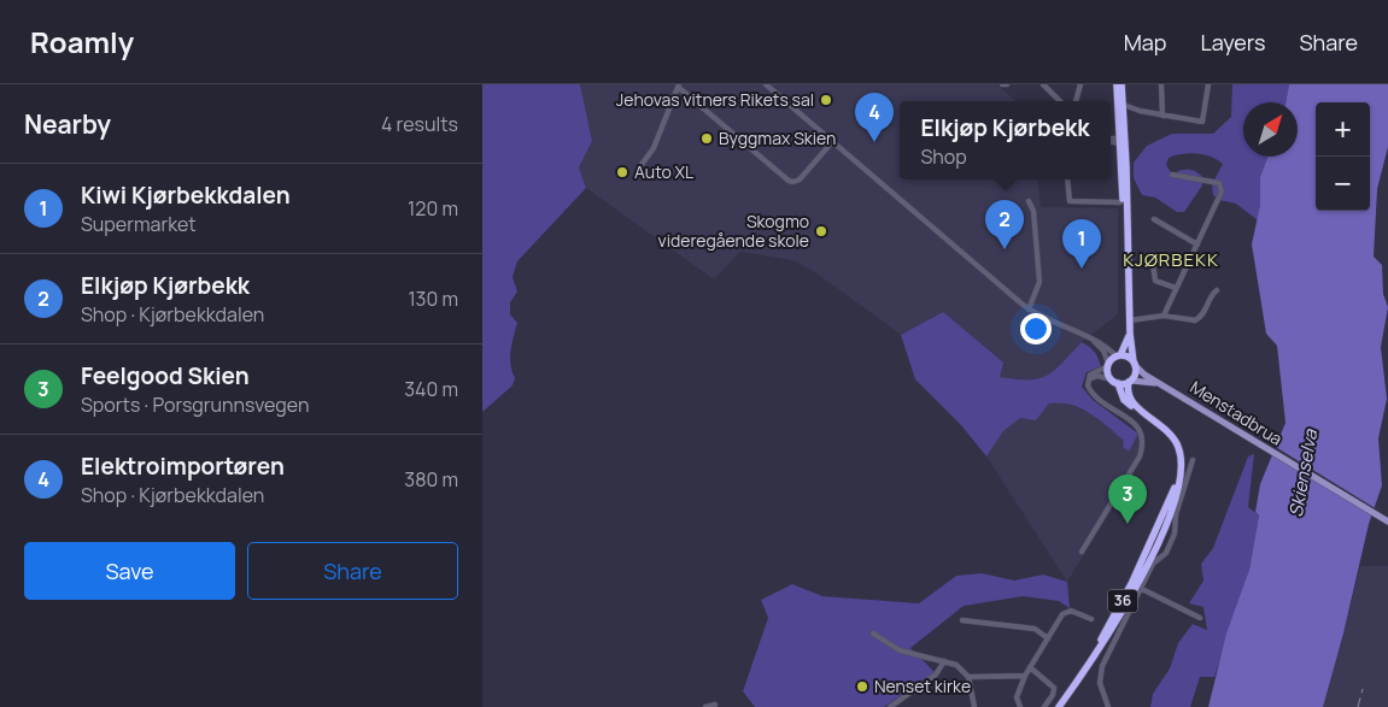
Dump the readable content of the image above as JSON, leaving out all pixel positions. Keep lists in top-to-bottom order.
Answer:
{
  "streets": {
    "highway": ["36"],
    "main road": ["Menstadbrua"]
  },
  "crossings": [
    ["Menstadbrua", "36"]
  ],
  "districts": ["KJØRBEKK"],
  "water": ["Skienselva"],
  "places": [
    "Jehovas vitners Rikets sal",
    "Byggmax Skien",
    "Auto XL",
    "Skogmo videregående skole",
    "Nenset kirke"
  ],
  "north": "top right",
  "page": {
    "header": "Roamly",
    "nav": ["Map", "Layers", "Share"],
    "heading": ["Nearby", "4 results"],
    "pins": [
      "4",
      "2",
      "1",
      "3"
    ],
    "popup": ["Elkjøp Kjørbekk", "Shop"],
    "map_buttons": ["+", "−"],
    "list": [
      {
        "mark": "1",
        "name": "Kiwi Kjørbekkdalen",
        "note": "Supermarket",
        "value": "120 m"
      },
      {
        "mark": "2",
        "name": "Elkjøp Kjørbekk",
        "note": "Shop · Kjørbekkdalen",
        "value": "130 m"
      },
      {
        "mark": "3",
        "name": "Feelgood Skien",
        "note": "Sports · Porsgrunnsvegen",
        "value": "340 m"
      },
      {
        "mark": "4",
        "name": "Elektroimportøren",
        "note": "Shop · Kjørbekkdalen",
        "value": "380 m"
      }
    ],
    "buttons": ["Save", "Share"]
  }
}
